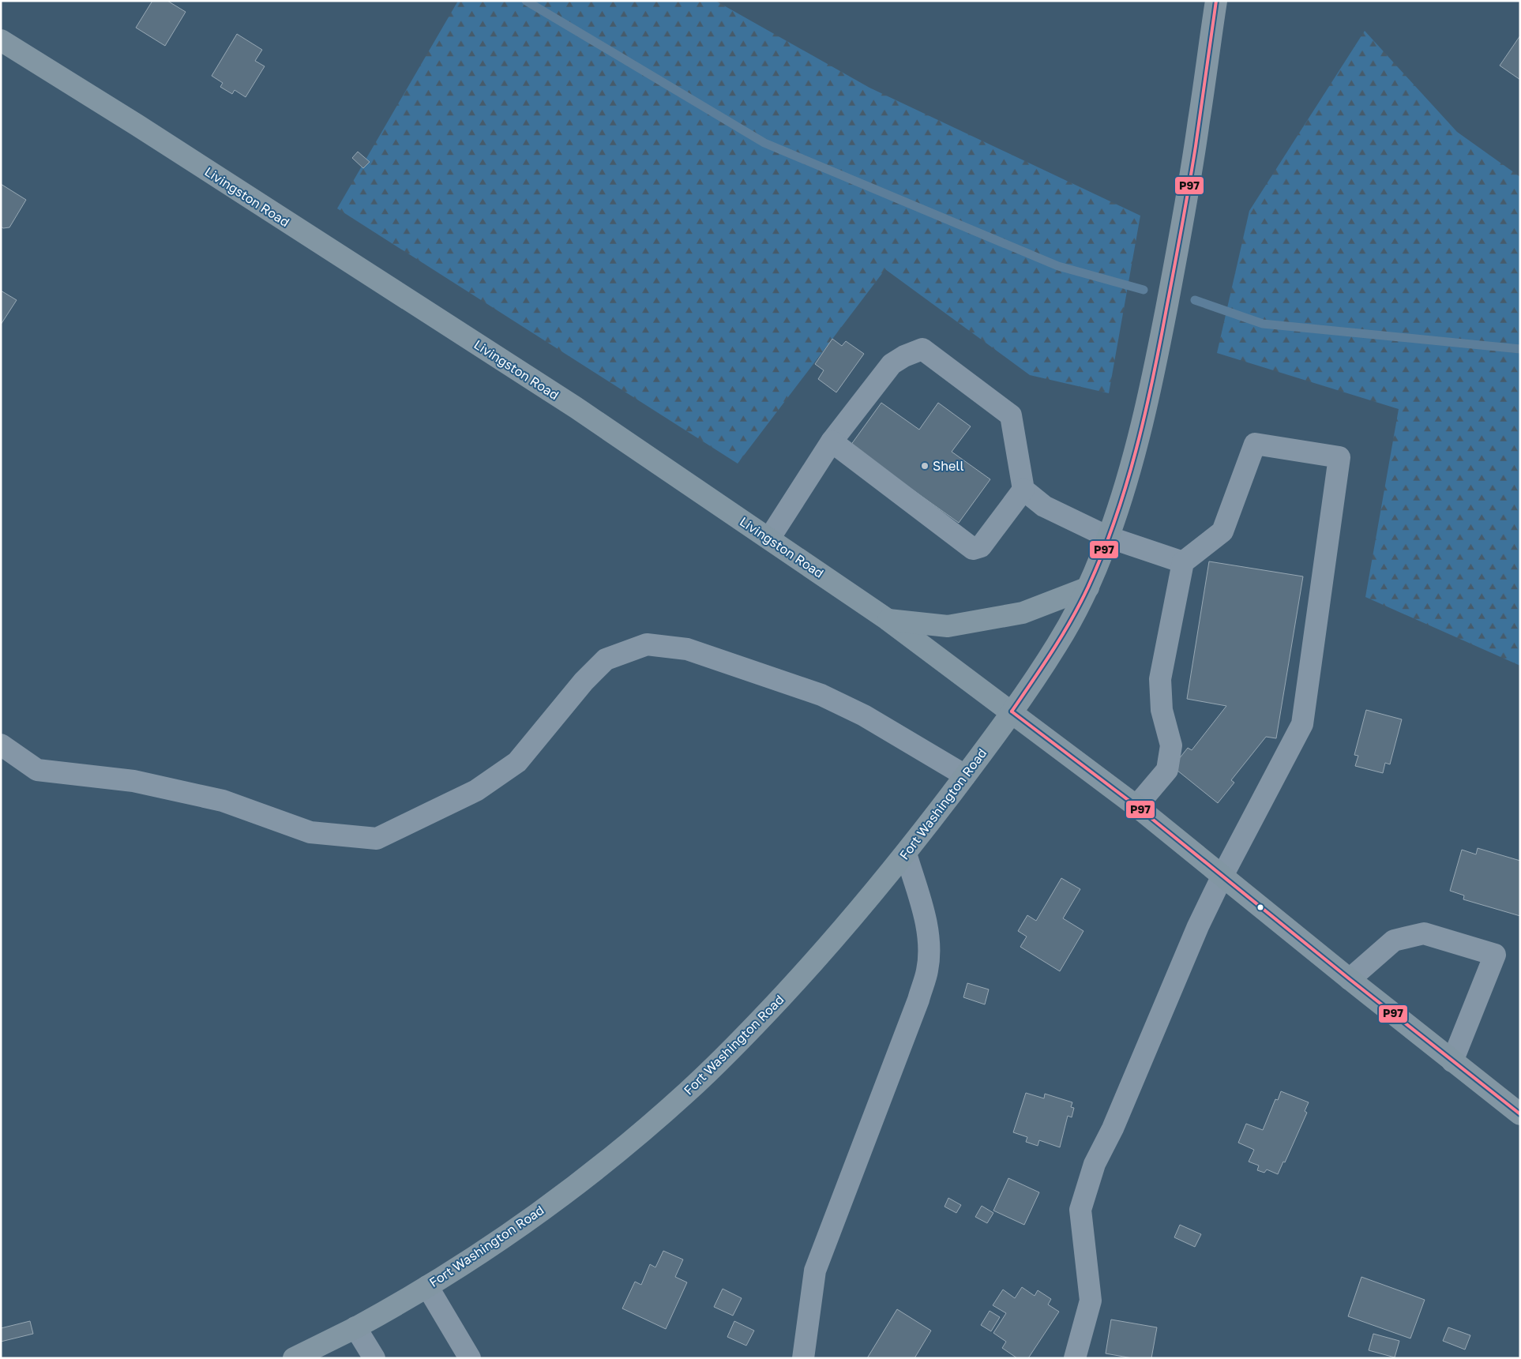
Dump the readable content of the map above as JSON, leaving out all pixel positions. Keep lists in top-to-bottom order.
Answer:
{
  "streets": {
    "main road": ["Livingston Road", "Fort Washington Road"]
  },
  "crossings": [
    ["Livingston Road", "Fort Washington Road"]
  ],
  "places": ["Shell"],
  "lines": ["transit line P97"]
}
